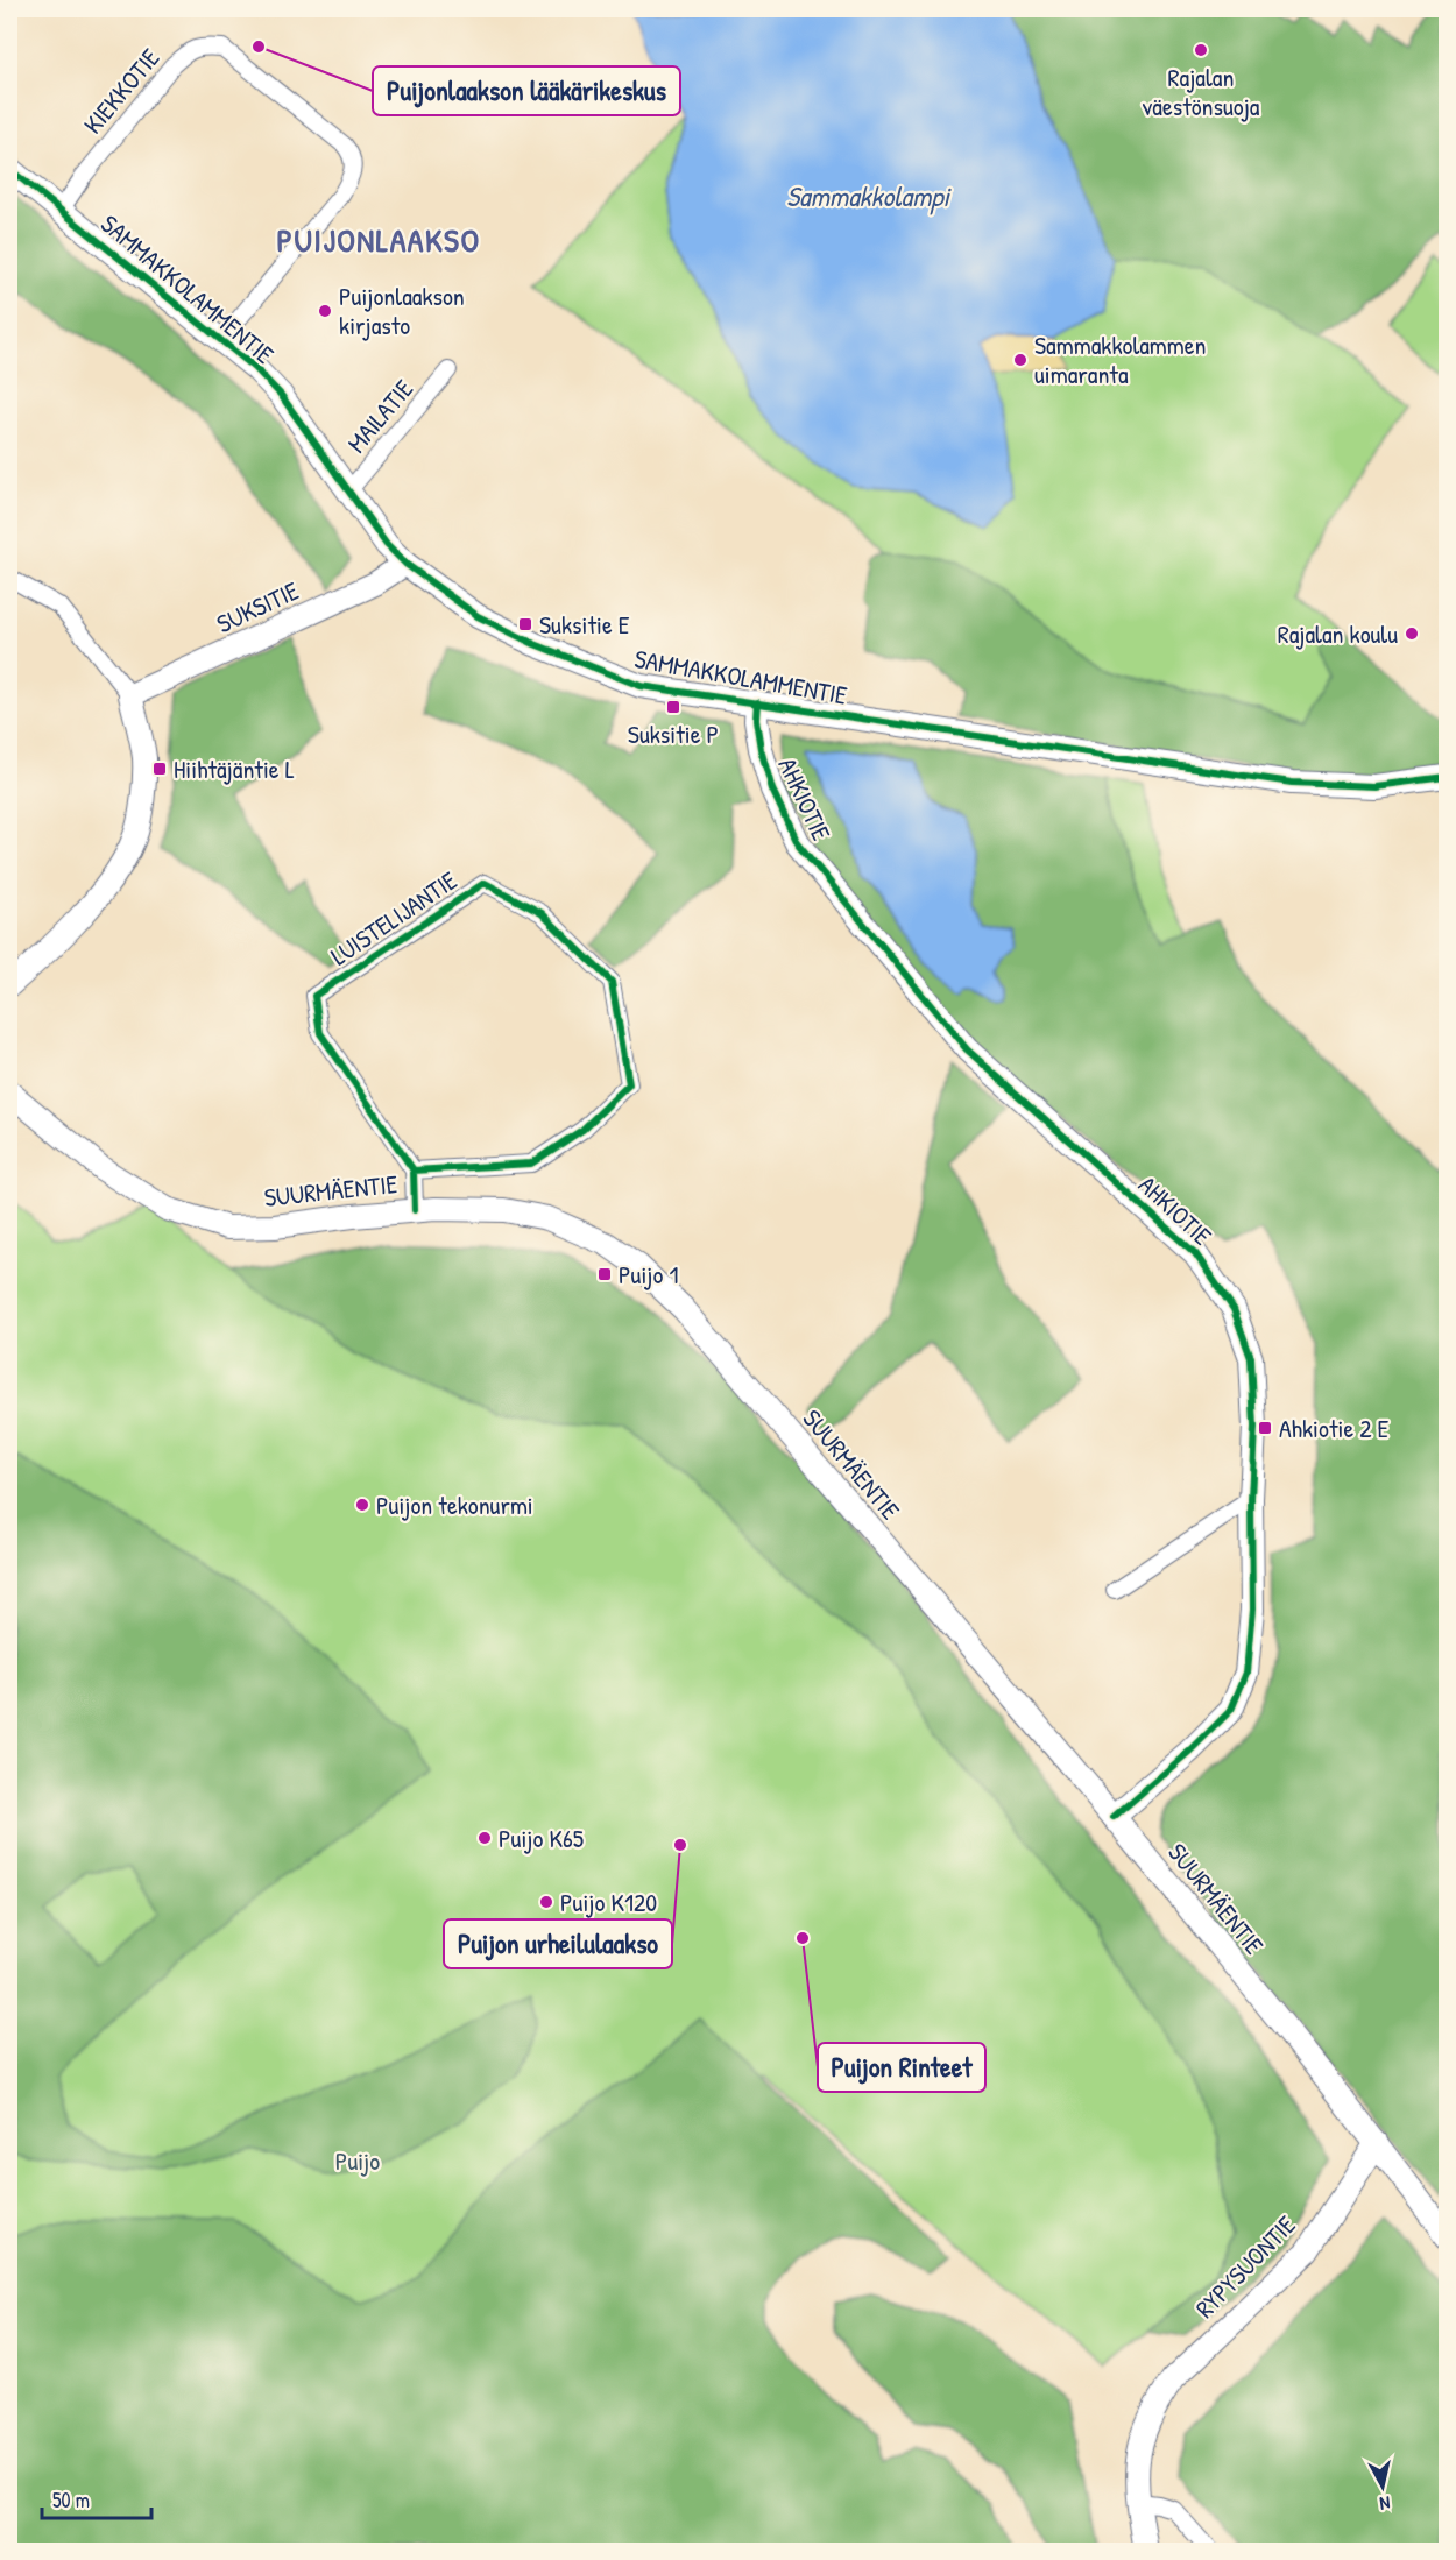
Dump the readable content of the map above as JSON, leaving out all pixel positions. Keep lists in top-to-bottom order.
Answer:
{
  "streets": {
    "street": [
      "KIEKKOTIE",
      "SAMMAKKOLAMMENTIE",
      "MAILATIE",
      "SUKSITIE",
      "AHKIOTIE",
      "LUISTELIJANTIE",
      "SUURMÄENTIE",
      "RYPYSUONTIE"
    ]
  },
  "crossings": [
    ["KIEKKOTIE", "SAMMAKKOLAMMENTIE"],
    ["SAMMAKKOLAMMENTIE", "MAILATIE"],
    ["SAMMAKKOLAMMENTIE", "SUKSITIE"],
    ["SAMMAKKOLAMMENTIE", "AHKIOTIE"],
    ["AHKIOTIE", "SUURMÄENTIE"],
    ["SUURMÄENTIE", "RYPYSUONTIE"]
  ],
  "districts": ["PUIJONLAAKSO"],
  "water": ["Sammakkolampi"],
  "parks": ["Puijo"],
  "places": {
    "other": [
      "Puijonlaakson lääkärikeskus",
      "Rajalan väestönsuoja",
      "Puijonlaakson kirjasto",
      "Sammakkolammen uimaranta",
      "Rajalan koulu",
      "Puijon tekonurmi",
      "Puijo K65",
      "Puijon urheilulaakso",
      "Puijo K120",
      "Puijon Rinteet"
    ],
    "transit": [
      "Suksitie E",
      "Suksitie P",
      "Hiihtäjäntie L",
      "Puijo 1",
      "Ahkiotie 2 E"
    ]
  },
  "scale_bar": "50 m",
  "north": "bottom"
}
